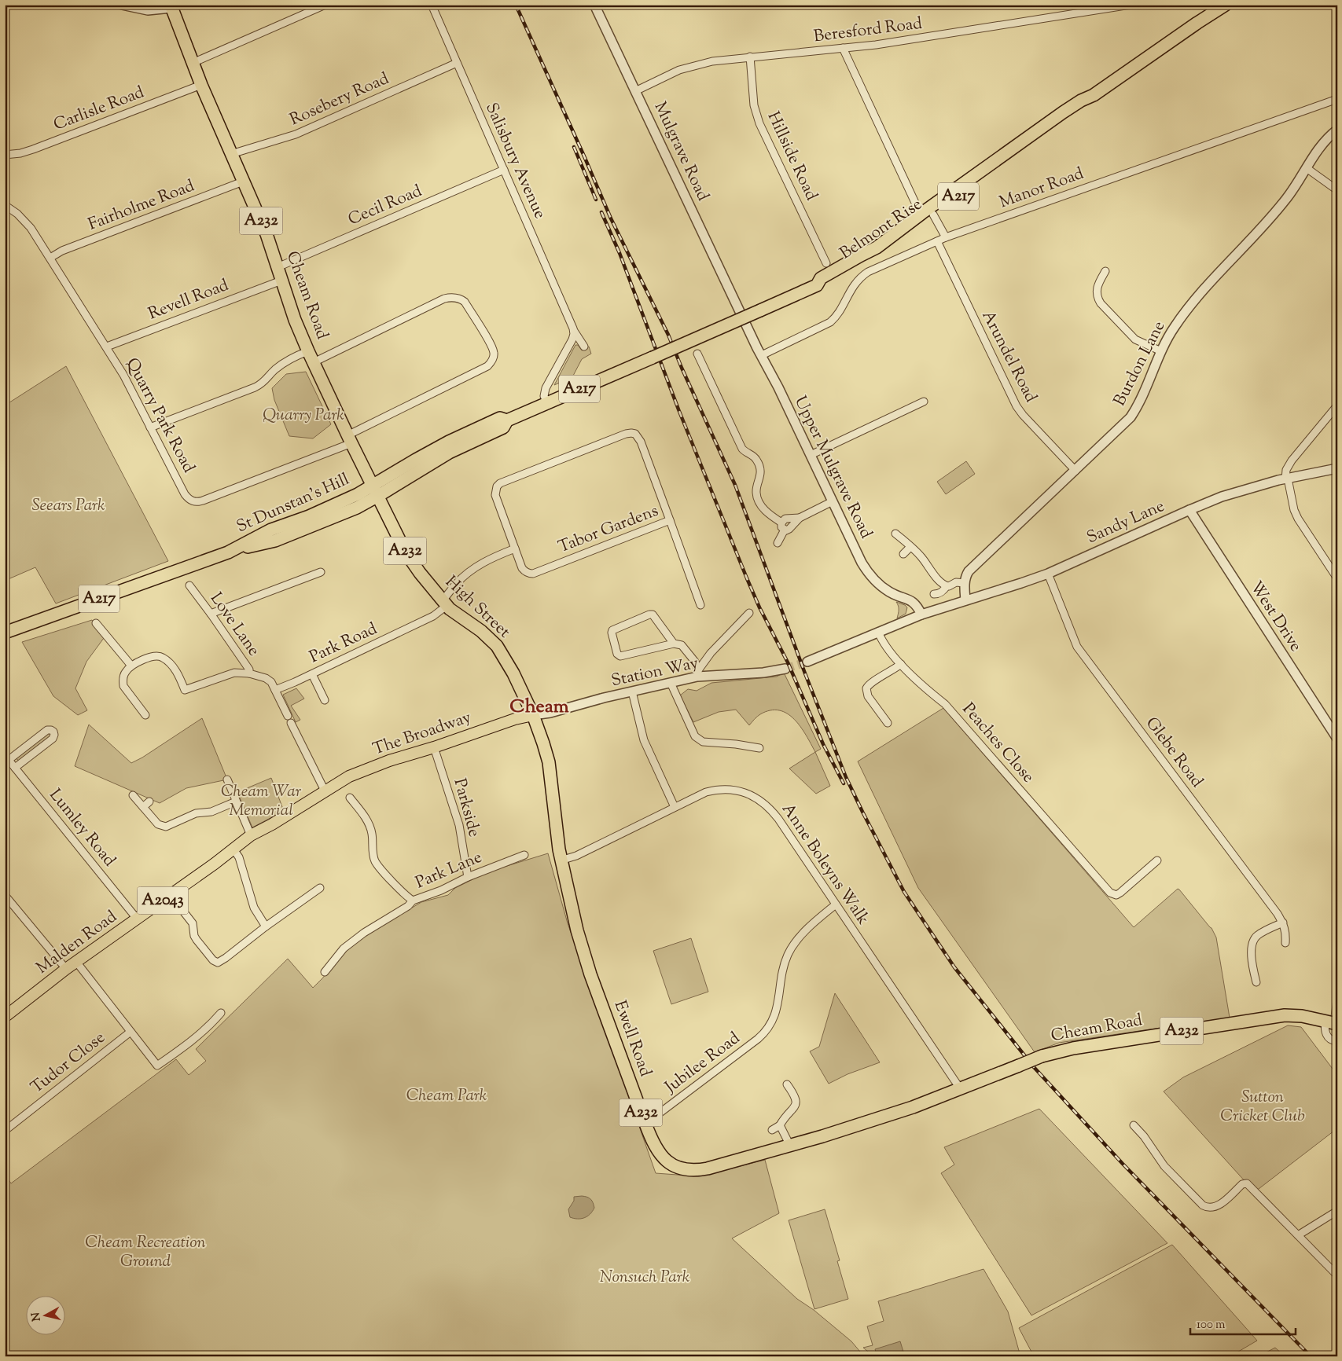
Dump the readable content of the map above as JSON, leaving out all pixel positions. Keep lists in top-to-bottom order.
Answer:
{
  "streets": {
    "highway": [
      "A217",
      "A232",
      "Belmont Rise",
      "Cheam Road",
      "St Dunstan's Hill",
      "High Street",
      "Ewell Road"
    ],
    "main road": ["The Broadway", "A2043", "Malden Road"],
    "street": [
      "Beresford Road",
      "Rosebery Road",
      "Carlisle Road",
      "Mulgrave Road",
      "Hillside Road",
      "Salisbury Avenue",
      "Manor Road",
      "Fairholme Road",
      "Cecil Road",
      "Revell Road",
      "Arundel Road",
      "Burdon Lane",
      "Quarry Park Road",
      "Upper Mulgrave Road",
      "Sandy Lane",
      "Tabor Gardens",
      "West Drive",
      "Love Lane",
      "Park Road",
      "Station Way",
      "Peaches Close",
      "Glebe Road",
      "Parkside",
      "Lumley Road",
      "Anne Boleyns Walk",
      "Park Lane",
      "Tudor Close",
      "Jubilee Road"
    ]
  },
  "crossings": [
    ["Beresford Road", "Mulgrave Road"],
    ["Beresford Road", "Hillside Road"],
    ["Rosebery Road", "Salisbury Avenue"],
    ["Rosebery Road", "Cheam Road"],
    ["Carlisle Road", "Cheam Road"],
    ["Mulgrave Road", "Upper Mulgrave Road"],
    ["Salisbury Avenue", "Cecil Road"],
    ["Manor Road", "Arundel Road"],
    ["Manor Road", "Upper Mulgrave Road"],
    ["A217", "Belmont Rise"],
    ["A217", "Cheam Road"],
    ["A217", "St Dunstan's Hill"],
    ["A217", "High Street"],
    ["Fairholme Road", "Cheam Road"],
    ["Fairholme Road", "Quarry Park Road"],
    ["Cecil Road", "Cheam Road"],
    ["Cheam Road", "Revell Road"],
    ["Cheam Road", "Quarry Park Road"],
    ["Cheam Road", "St Dunstan's Hill"],
    ["Cheam Road", "High Street"],
    ["Cheam Road", "Anne Boleyns Walk"],
    ["Cheam Road", "Ewell Road"],
    ["Revell Road", "Quarry Park Road"],
    ["Arundel Road", "Burdon Lane"],
    ["Upper Mulgrave Road", "Sandy Lane"],
    ["St Dunstan's Hill", "High Street"],
    ["Sandy Lane", "West Drive"],
    ["Sandy Lane", "Glebe Road"],
    ["Tabor Gardens", "Park Road"],
    ["High Street", "Park Road"],
    ["High Street", "Station Way"],
    ["High Street", "The Broadway"],
    ["High Street", "Ewell Road"],
    ["Love Lane", "Park Road"],
    ["Station Way", "The Broadway"],
    ["Station Way", "Ewell Road"],
    ["The Broadway", "Parkside"],
    ["The Broadway", "Malden Road"],
    ["The Broadway", "Ewell Road"],
    ["Parkside", "Park Lane"],
    ["Lumley Road", "Malden Road"],
    ["Anne Boleyns Walk", "Ewell Road"],
    ["Anne Boleyns Walk", "Jubilee Road"],
    ["Malden Road", "Tudor Close"],
    ["Ewell Road", "Jubilee Road"]
  ],
  "districts": ["Cheam"],
  "parks": [
    "Quarry Park",
    "Seears Park",
    "Cheam War Memorial",
    "Cheam Park",
    "Sutton Cricket Club",
    "Cheam Recreation Ground",
    "Nonsuch Park"
  ],
  "scale_bar": "100 m",
  "north": "left"
}
